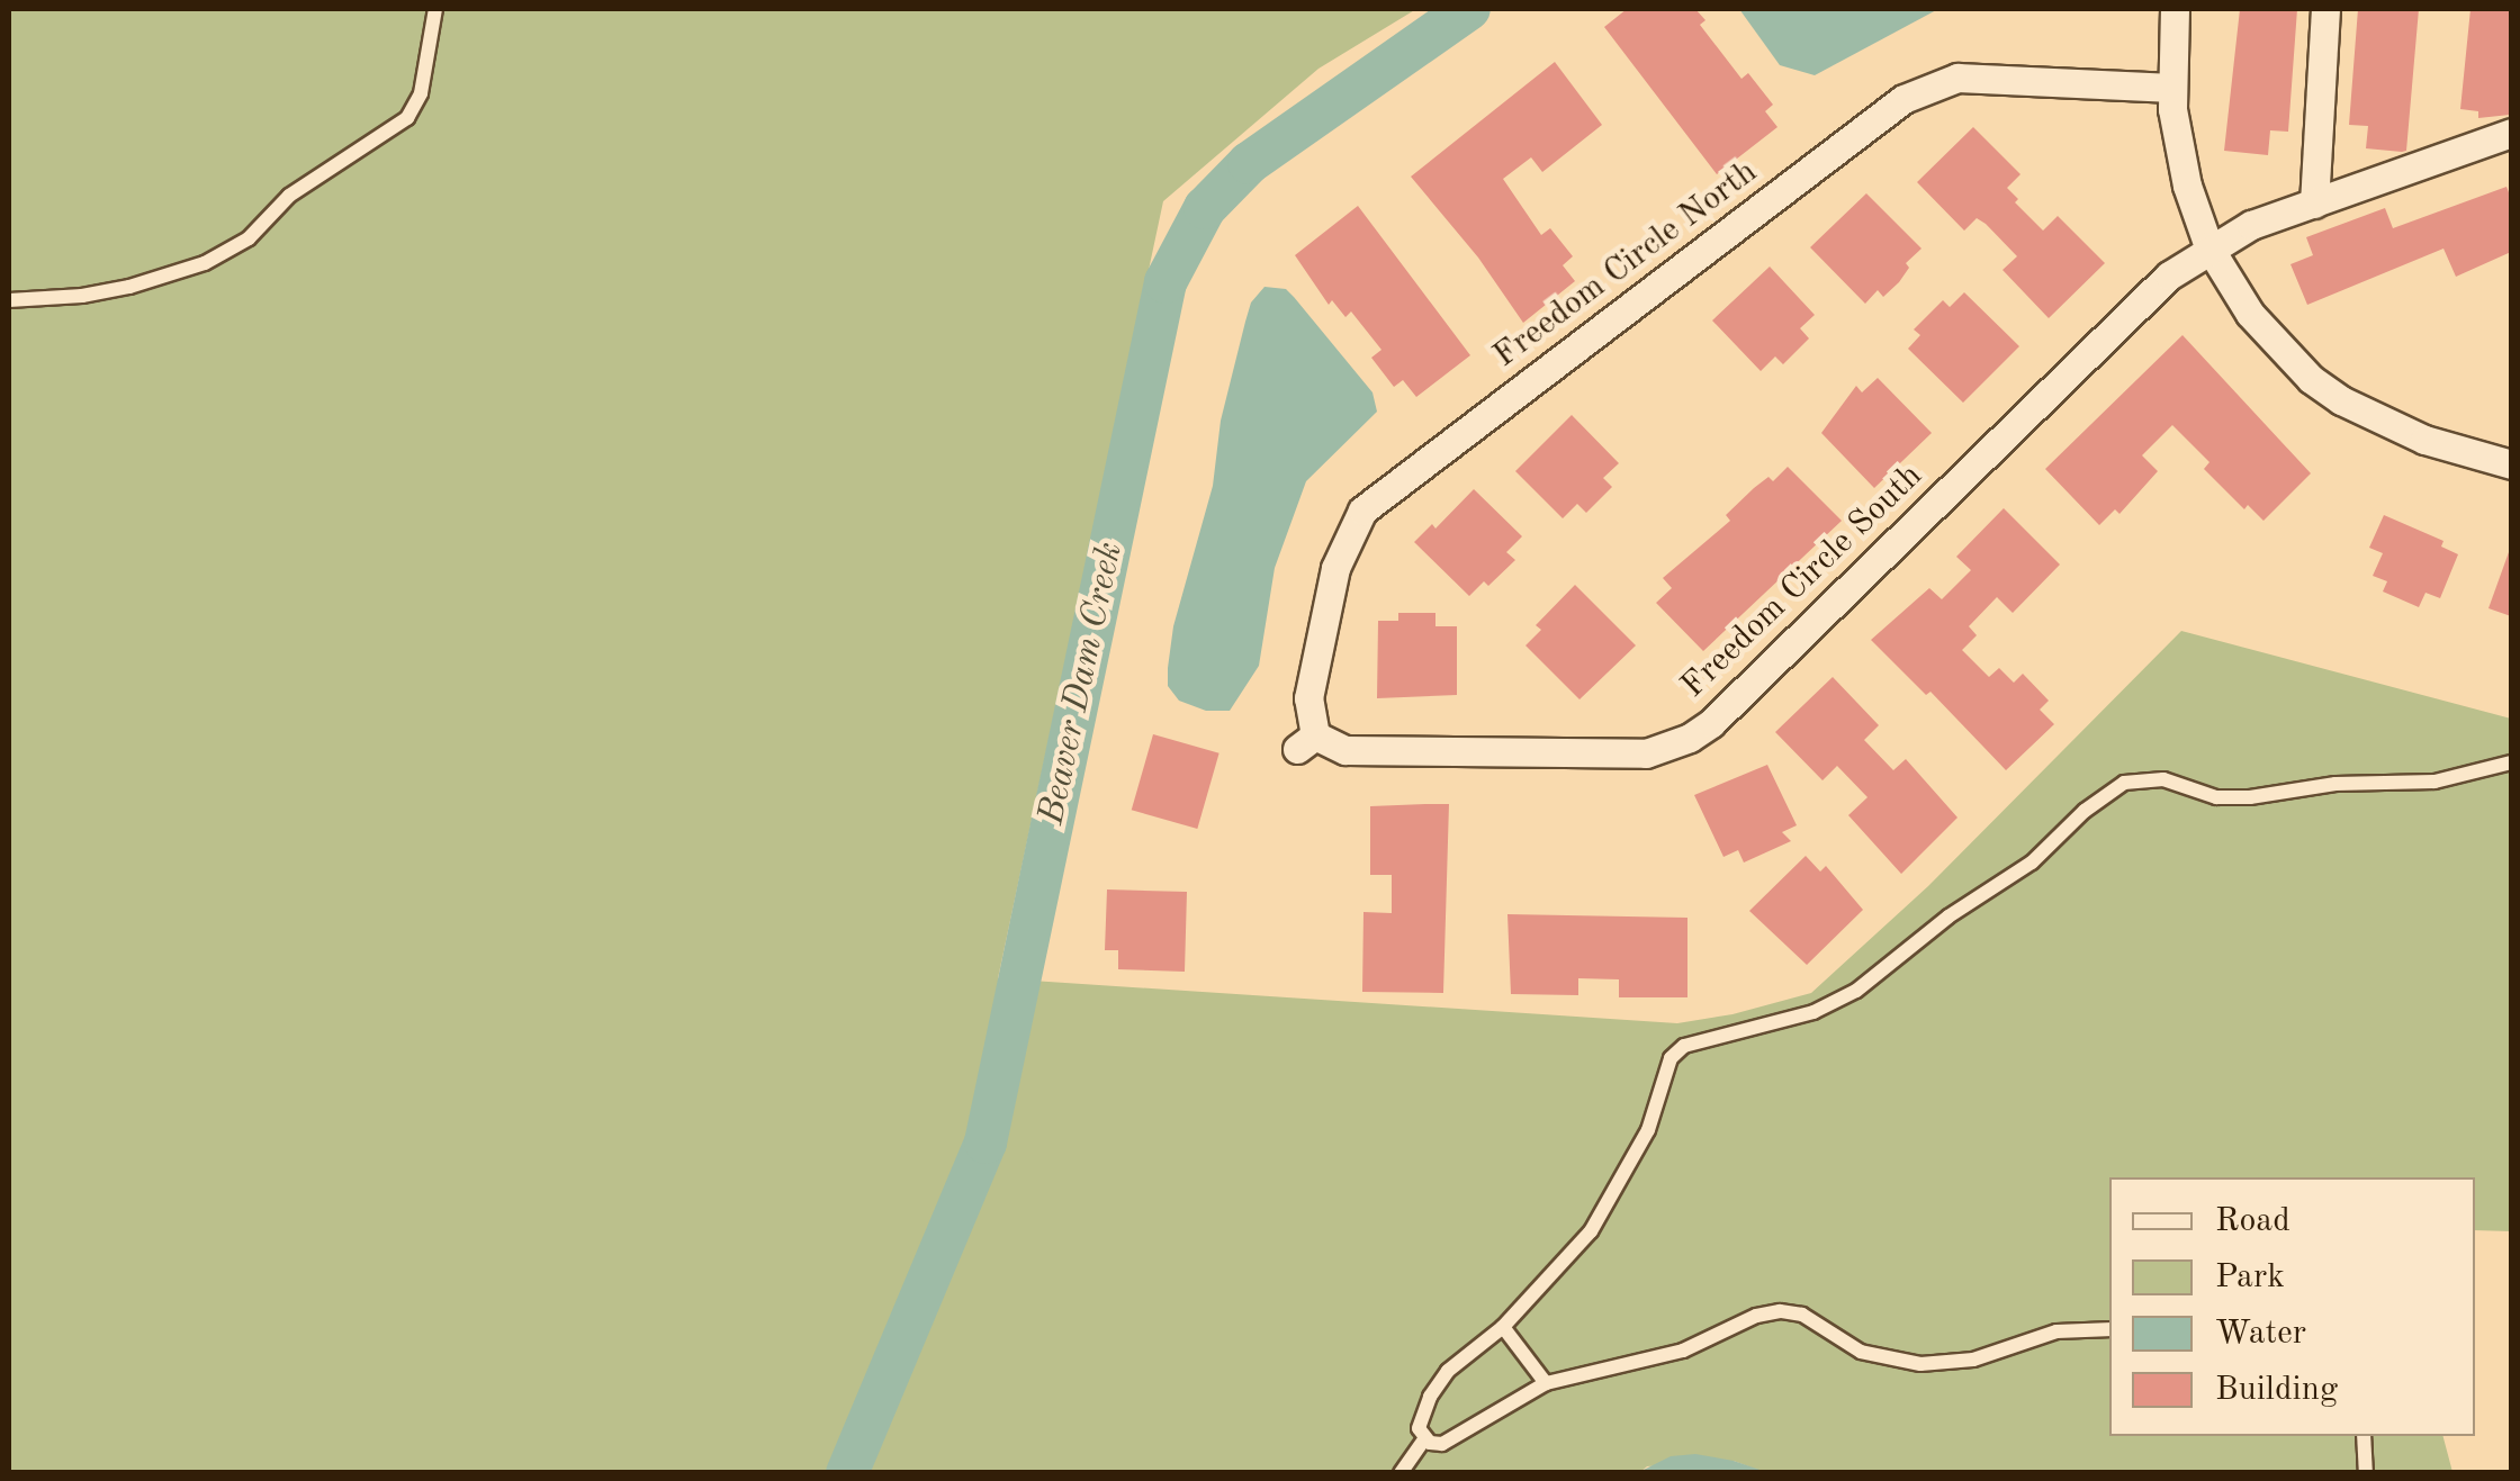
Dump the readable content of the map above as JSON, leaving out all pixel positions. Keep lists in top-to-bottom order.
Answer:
{
  "streets": {
    "street": ["Freedom Circle North", "Freedom Circle South"]
  },
  "crossings": [
    ["Freedom Circle North", "Freedom Circle South"]
  ],
  "water": ["Beaver Dam Creek"],
  "legend": [
    "Road",
    "Park",
    "Water",
    "Building"
  ]
}
